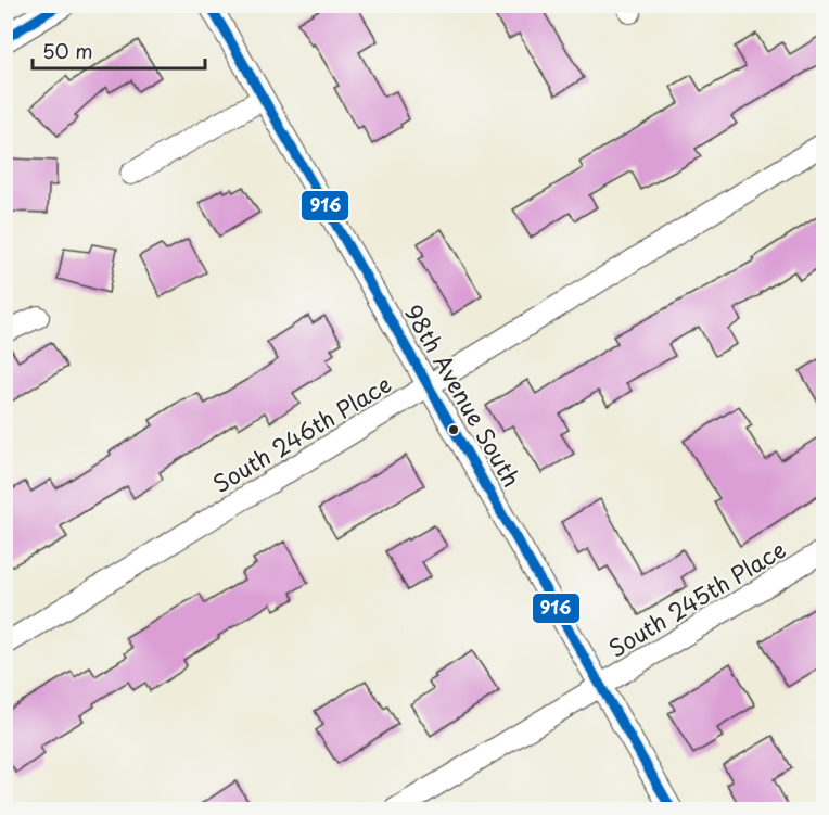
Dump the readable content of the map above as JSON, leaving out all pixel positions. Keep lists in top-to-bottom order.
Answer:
{
  "streets": {
    "street": ["98th Avenue South", "South 246th Place", "South 245th Place"]
  },
  "crossings": [
    ["98th Avenue South", "South 246th Place"],
    ["98th Avenue South", "South 245th Place"]
  ],
  "lines": ["transit line 916"],
  "scale_bar": "50 m"
}
